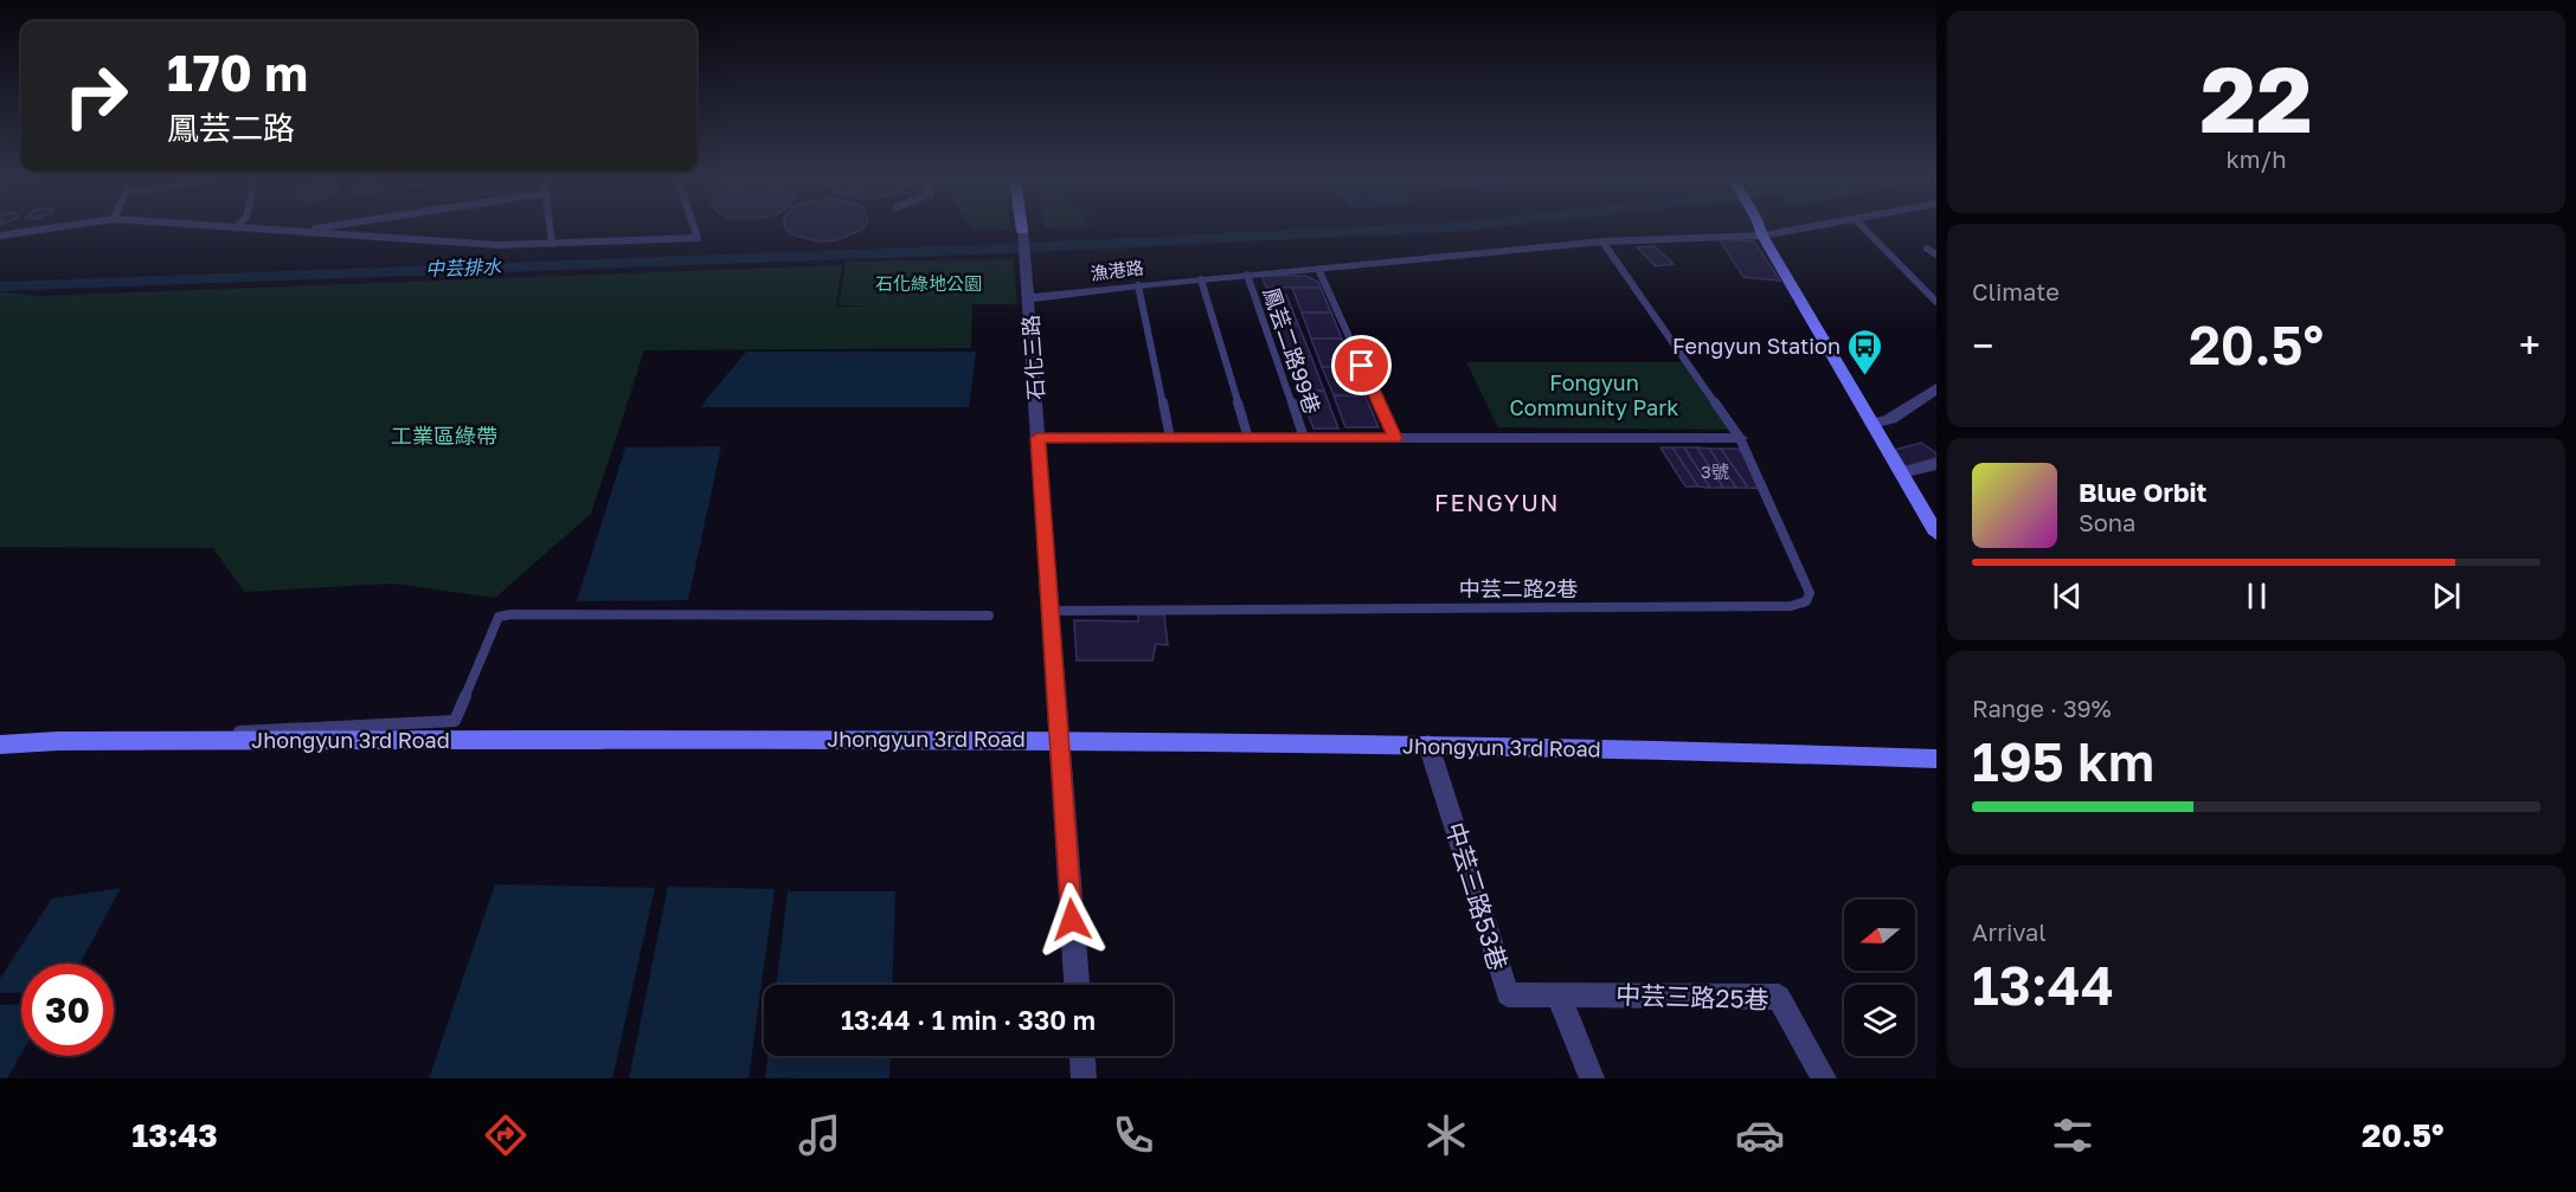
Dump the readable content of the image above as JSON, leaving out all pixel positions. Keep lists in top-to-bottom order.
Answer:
{
  "streets": {
    "street": [
      "漁港路",
      "石化三路",
      "Jhongyun 3rd Road",
      "中芸三路53巷",
      "中芸三路25巷"
    ],
    "lane": ["鳳芸二路99巷", "中芸二路2巷"]
  },
  "crossings": [
    ["漁港路", "鳳芸二路99巷"],
    ["漁港路", "石化三路"],
    ["石化三路", "中芸二路2巷"],
    ["石化三路", "Jhongyun 3rd Road"],
    ["Jhongyun 3rd Road", "中芸三路53巷"],
    ["中芸三路53巷", "中芸三路25巷"]
  ],
  "districts": ["FENGYUN"],
  "water": ["中芸排水"],
  "parks": ["石化綠地公園", "Fongyun Community Park", "工業區綠帶"],
  "places": {
    "bus stop": ["Fengyun Station"]
  },
  "house_numbers": ["3號"],
  "north": "left",
  "page": {
    "tile": [
      ["22", "km/h"],
      "Climate",
      ["Range · 39%", "195 km"],
      ["Arrival", "13:44"]
    ],
    "turn": ["170 m", "鳳芸二路"],
    "heat": ["−", "20.5°", "+"],
    "song": ["Blue Orbit", "Sona"],
    "limit": "30",
    "trip": "13:44 · 1 min · 330 m",
    "tabs": ["13:43", "20.5°"]
  }
}
